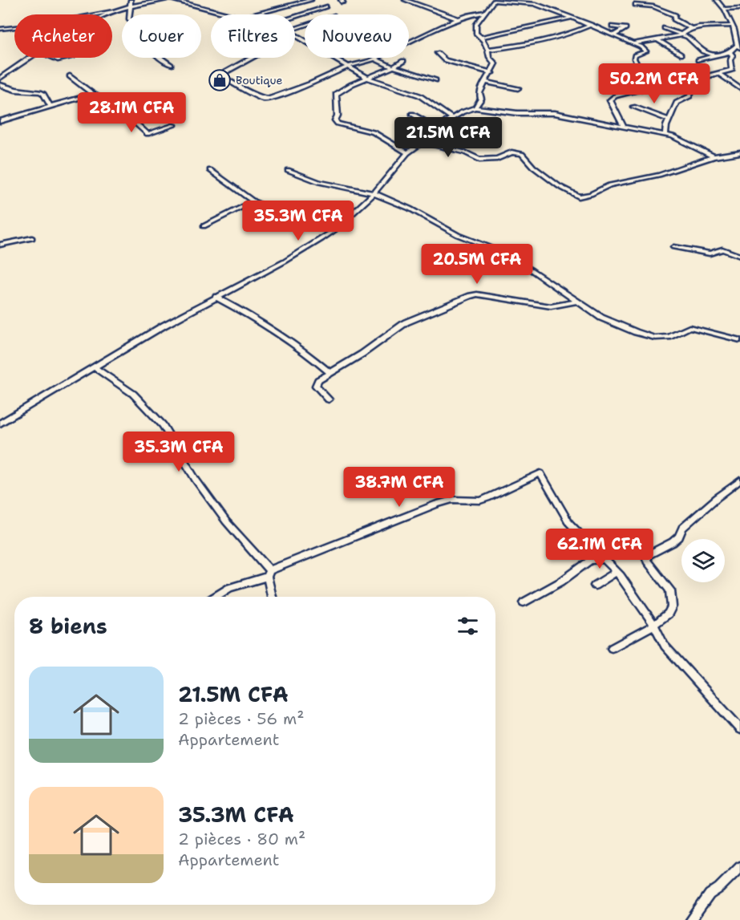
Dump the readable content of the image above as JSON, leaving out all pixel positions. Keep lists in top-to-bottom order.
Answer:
{
  "places": {
    "shop": ["Boutique"]
  },
  "page": {
    "chip": [
      "Acheter",
      "Louer",
      "Filtres",
      "Nouveau"
    ],
    "price": [
      "50.2M CFA",
      "28.1M CFA",
      "21.5M CFA",
      "35.3M CFA",
      "20.5M CFA",
      "35.3M CFA",
      "38.7M CFA",
      "62.1M CFA"
    ],
    "heading": "8 biens",
    "list": [
      {
        "name": "21.5M CFA",
        "note": "2 pièces · 56 m² · Appartement"
      },
      {
        "name": "35.3M CFA",
        "note": "2 pièces · 80 m² · Appartement"
      }
    ]
  }
}
